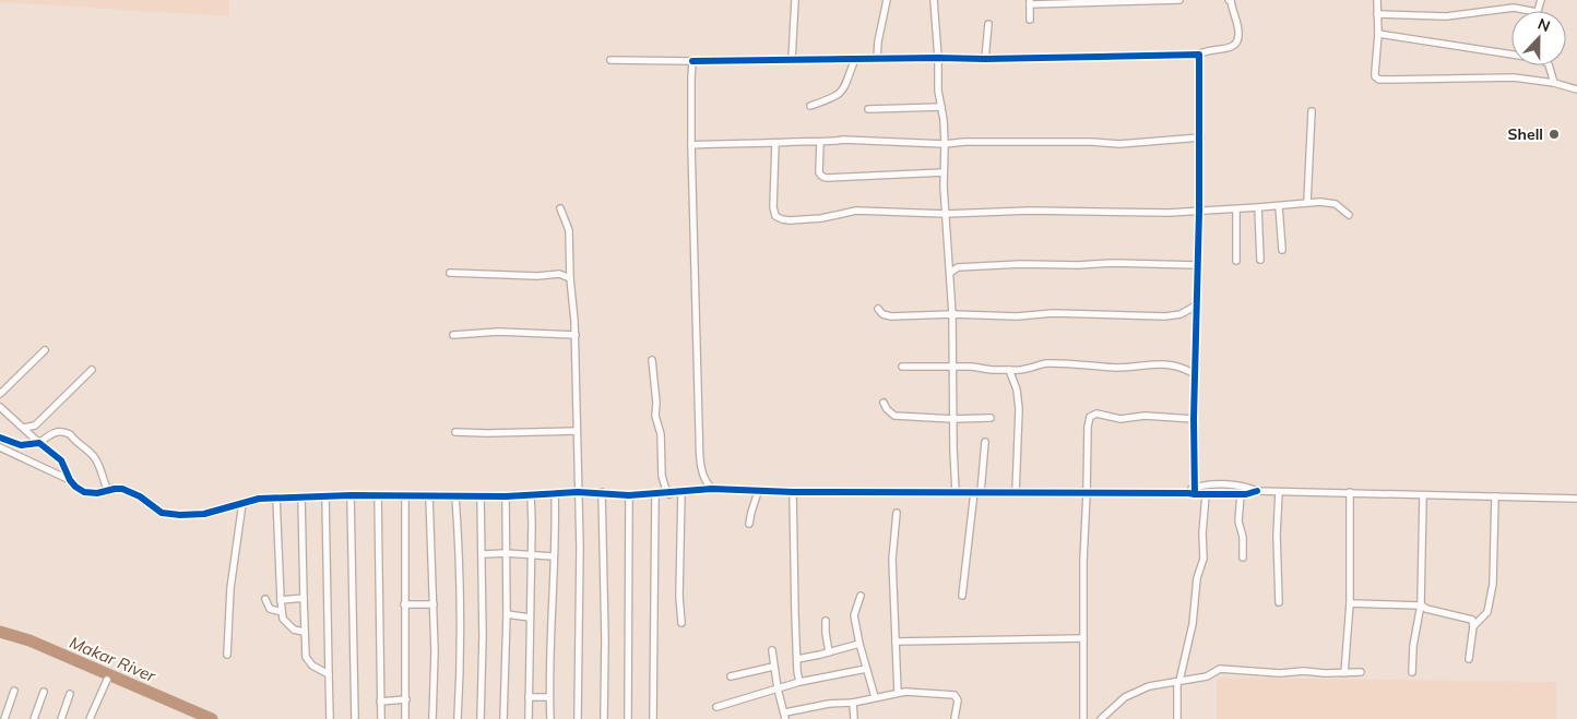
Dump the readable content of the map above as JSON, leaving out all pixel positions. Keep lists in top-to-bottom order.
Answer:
{
  "water": ["Makar River"],
  "places": ["Shell"],
  "north": "top"
}
